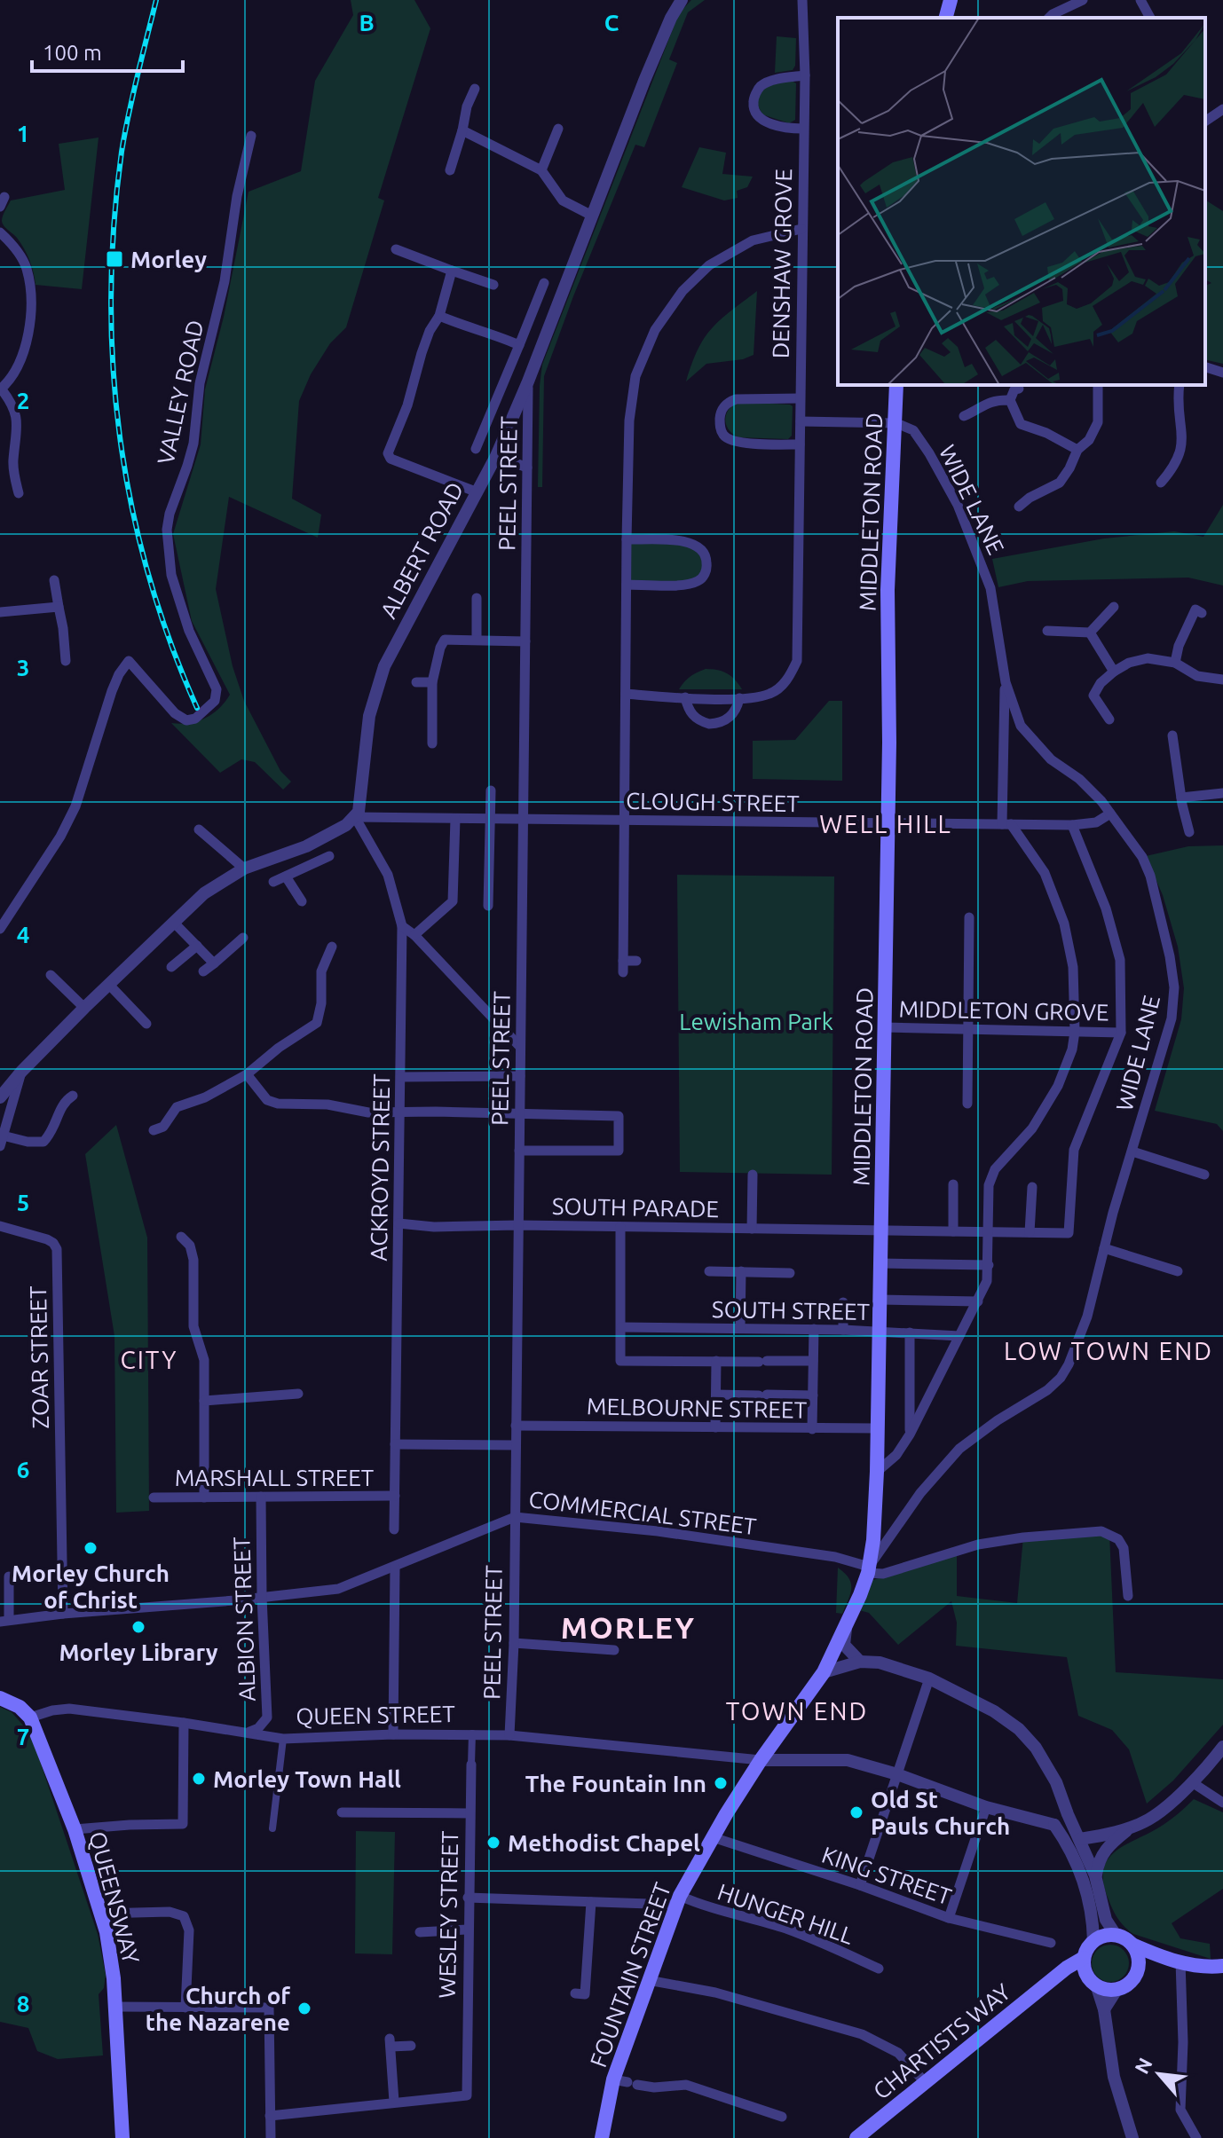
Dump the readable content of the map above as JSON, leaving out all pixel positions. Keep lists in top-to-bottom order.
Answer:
{
  "streets": {
    "main road": [
      "MIDDLETON ROAD",
      "QUEENSWAY",
      "FOUNTAIN STREET",
      "CHARTISTS WAY"
    ],
    "street": [
      "DENSHAW GROVE",
      "VALLEY ROAD",
      "PEEL STREET",
      "WIDE LANE",
      "ALBERT ROAD",
      "CLOUGH STREET",
      "MIDDLETON GROVE",
      "ACKROYD STREET",
      "SOUTH PARADE",
      "SOUTH STREET",
      "ZOAR STREET",
      "MELBOURNE STREET",
      "MARSHALL STREET",
      "COMMERCIAL STREET",
      "ALBION STREET",
      "QUEEN STREET",
      "KING STREET",
      "HUNGER HILL",
      "WESLEY STREET"
    ]
  },
  "crossings": [
    ["PEEL STREET", "ALBERT ROAD"],
    ["PEEL STREET", "CLOUGH STREET"],
    ["PEEL STREET", "SOUTH PARADE"],
    ["PEEL STREET", "MELBOURNE STREET"],
    ["PEEL STREET", "COMMERCIAL STREET"],
    ["PEEL STREET", "QUEEN STREET"],
    ["WIDE LANE", "MIDDLETON ROAD"],
    ["WIDE LANE", "CLOUGH STREET"],
    ["WIDE LANE", "COMMERCIAL STREET"],
    ["MIDDLETON ROAD", "CLOUGH STREET"],
    ["MIDDLETON ROAD", "MIDDLETON GROVE"],
    ["MIDDLETON ROAD", "SOUTH PARADE"],
    ["MIDDLETON ROAD", "SOUTH STREET"],
    ["MIDDLETON ROAD", "MELBOURNE STREET"],
    ["MIDDLETON ROAD", "COMMERCIAL STREET"],
    ["MIDDLETON ROAD", "QUEEN STREET"],
    ["MIDDLETON ROAD", "FOUNTAIN STREET"],
    ["ALBERT ROAD", "CLOUGH STREET"],
    ["ALBERT ROAD", "ACKROYD STREET"],
    ["CLOUGH STREET", "ACKROYD STREET"],
    ["MIDDLETON GROVE", "SOUTH PARADE"],
    ["ACKROYD STREET", "SOUTH PARADE"],
    ["ACKROYD STREET", "MARSHALL STREET"],
    ["ZOAR STREET", "COMMERCIAL STREET"],
    ["MARSHALL STREET", "ALBION STREET"],
    ["COMMERCIAL STREET", "ALBION STREET"],
    ["ALBION STREET", "QUEEN STREET"],
    ["QUEEN STREET", "QUEENSWAY"],
    ["QUEEN STREET", "WESLEY STREET"],
    ["QUEEN STREET", "FOUNTAIN STREET"],
    ["KING STREET", "FOUNTAIN STREET"],
    ["HUNGER HILL", "WESLEY STREET"],
    ["HUNGER HILL", "FOUNTAIN STREET"]
  ],
  "districts": [
    "WELL HILL",
    "LOW TOWN END",
    "CITY",
    "MORLEY",
    "TOWN END"
  ],
  "parks": ["Lewisham Park"],
  "places": {
    "transit": ["Morley"],
    "other": [
      "Morley Church of Christ",
      "Morley Library",
      "Morley Town Hall",
      "The Fountain Inn",
      "Old St Pauls Church",
      "Methodist Chapel",
      "Church of the Nazarene"
    ]
  },
  "scale_bar": "100 m",
  "north": "top left",
  "grid": {
    "columns": ["B", "C"],
    "rows": [
      "1",
      "2",
      "3",
      "4",
      "5",
      "6",
      "7",
      "8"
    ]
  }
}
